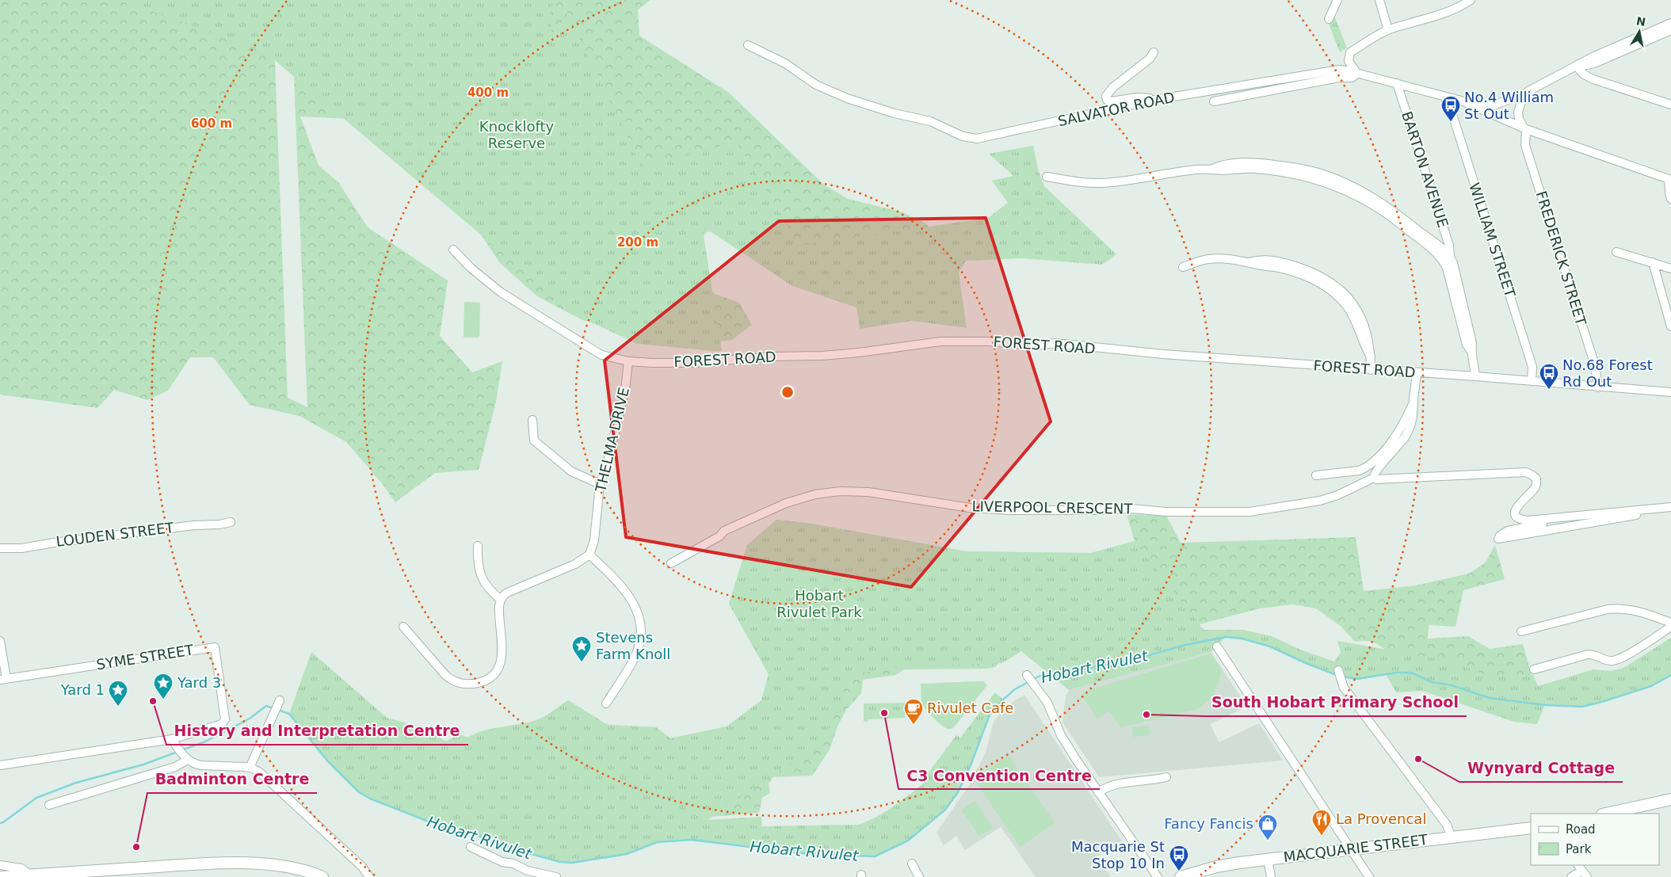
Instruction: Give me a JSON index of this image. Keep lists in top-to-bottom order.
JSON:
{
  "streets": {
    "street": [
      "SALVATOR ROAD",
      "BARTON AVENUE",
      "WILLIAM STREET",
      "FREDERICK STREET",
      "FOREST ROAD",
      "THELMA DRIVE",
      "LIVERPOOL CRESCENT",
      "LOUDEN STREET",
      "SYME STREET",
      "MACQUARIE STREET"
    ]
  },
  "crossings": [
    ["SALVATOR ROAD", "BARTON AVENUE"],
    ["SALVATOR ROAD", "WILLIAM STREET"],
    ["SALVATOR ROAD", "FREDERICK STREET"],
    ["WILLIAM STREET", "FOREST ROAD"],
    ["FREDERICK STREET", "FOREST ROAD"],
    ["FOREST ROAD", "THELMA DRIVE"],
    ["FOREST ROAD", "LIVERPOOL CRESCENT"]
  ],
  "water": ["Hobart Rivulet"],
  "parks": ["Knocklofty Reserve", "Hobart Rivulet Park"],
  "places": {
    "bus stop": ["No.4 William St Out", "No.68 Forest Rd Out", "Macquarie St Stop 10 In"],
    "place": ["Stevens Farm Knoll", "Yard 3", "Yard 1"],
    "other": [
      "History and Interpretation Centre",
      "C3 Convention Centre",
      "South Hobart Primary School",
      "Wynyard Cottage",
      "Badminton Centre"
    ],
    "cafe": ["Rivulet Cafe"],
    "restaurant": ["La Provencal"],
    "shop": ["Fancy Fancis"]
  },
  "legend": ["Road", "Park"],
  "north": "top",
  "rings": ["400 m", "600 m", "200 m"]
}
